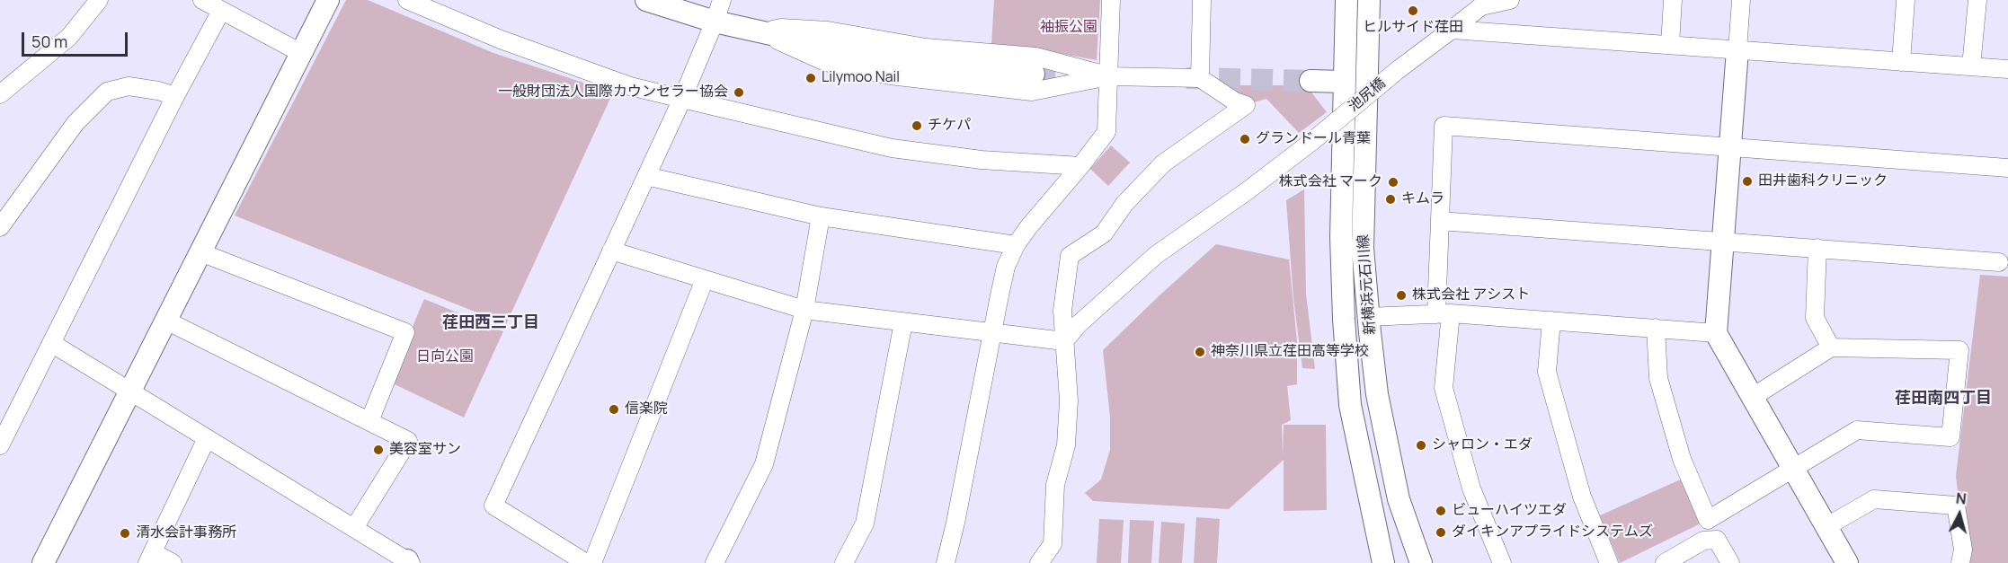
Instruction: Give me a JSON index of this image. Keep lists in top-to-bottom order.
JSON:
{
  "streets": {
    "street": ["池尻橋", "新横浜元石川線"]
  },
  "districts": ["荏田西三丁目", "荏田南四丁目"],
  "parks": ["袖振公園", "日向公園"],
  "places": [
    "ヒルサイド荏田",
    "Lilymoo Nail",
    "一般財団法人国際カウンセラー協会",
    "チケパ",
    "グランドール青葉",
    "田井歯科クリニック",
    "株式会社 マーク",
    "キムラ",
    "株式会社 アシスト",
    "神奈川県立荏田高等学校",
    "信楽院",
    "シャロン・エダ",
    "美容室サン",
    "ビューハイツエダ",
    "ダイキンアプライドシステムズ",
    "清水会計事務所"
  ],
  "scale_bar": "50 m",
  "north": "top"
}
